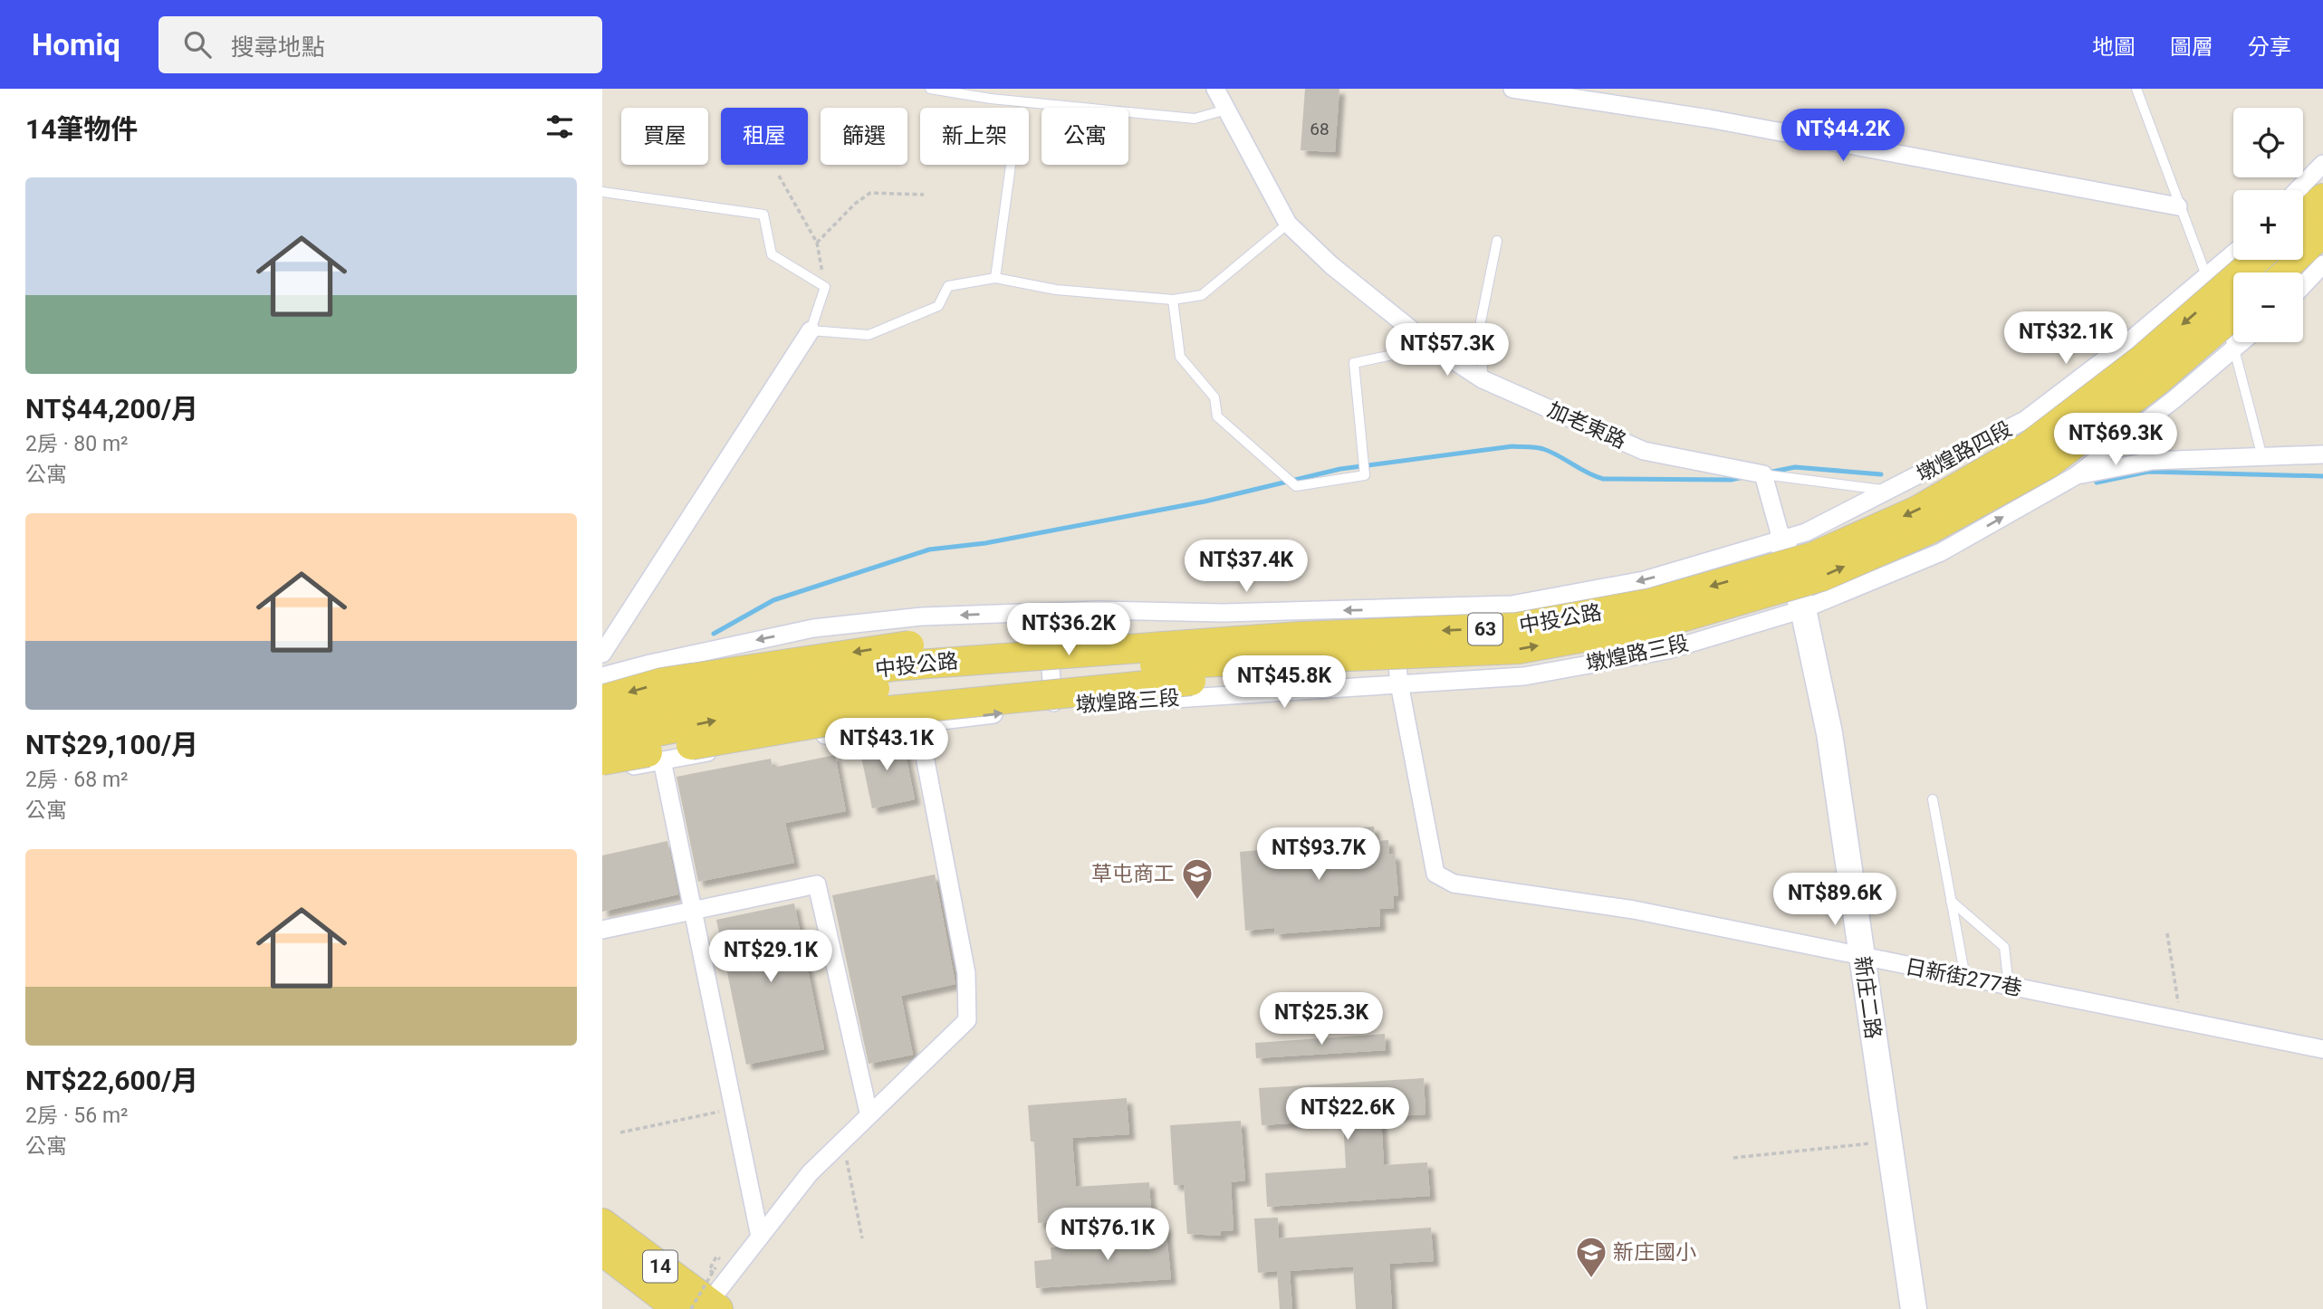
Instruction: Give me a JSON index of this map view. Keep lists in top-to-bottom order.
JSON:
{
  "streets": {
    "main road": ["中投公路", "63", "14"],
    "street": [
      "加老東路",
      "墩煌路四段",
      "墩煌路三段",
      "日新街277巷",
      "新庄二路"
    ]
  },
  "crossings": [
    ["墩煌路三段", "日新街277巷"],
    ["墩煌路三段", "新庄二路"],
    ["日新街277巷", "新庄二路"]
  ],
  "places": {
    "school or university": ["草屯商工", "新庄國小"]
  },
  "house_numbers": ["68"],
  "page": {
    "header": "Homiq",
    "search": "搜尋地點",
    "nav": ["地圖", "圖層", "分享"],
    "heading": "14筆物件",
    "map_buttons": ["+", "−"],
    "chip": [
      "買屋",
      "租屋",
      "篩選",
      "新上架",
      "公寓"
    ],
    "price": [
      "NT$44.2K",
      "NT$32.1K",
      "NT$57.3K",
      "NT$69.3K",
      "NT$37.4K",
      "NT$36.2K",
      "NT$45.8K",
      "NT$43.1K",
      "NT$93.7K",
      "NT$89.6K",
      "NT$29.1K",
      "NT$25.3K",
      "NT$22.6K",
      "NT$76.1K"
    ],
    "list": [
      {
        "name": "NT$44,200/月",
        "note": "2房 · 80 m² · 公寓"
      },
      {
        "name": "NT$29,100/月",
        "note": "2房 · 68 m² · 公寓"
      },
      {
        "name": "NT$22,600/月",
        "note": "2房 · 56 m² · 公寓"
      }
    ]
  }
}
